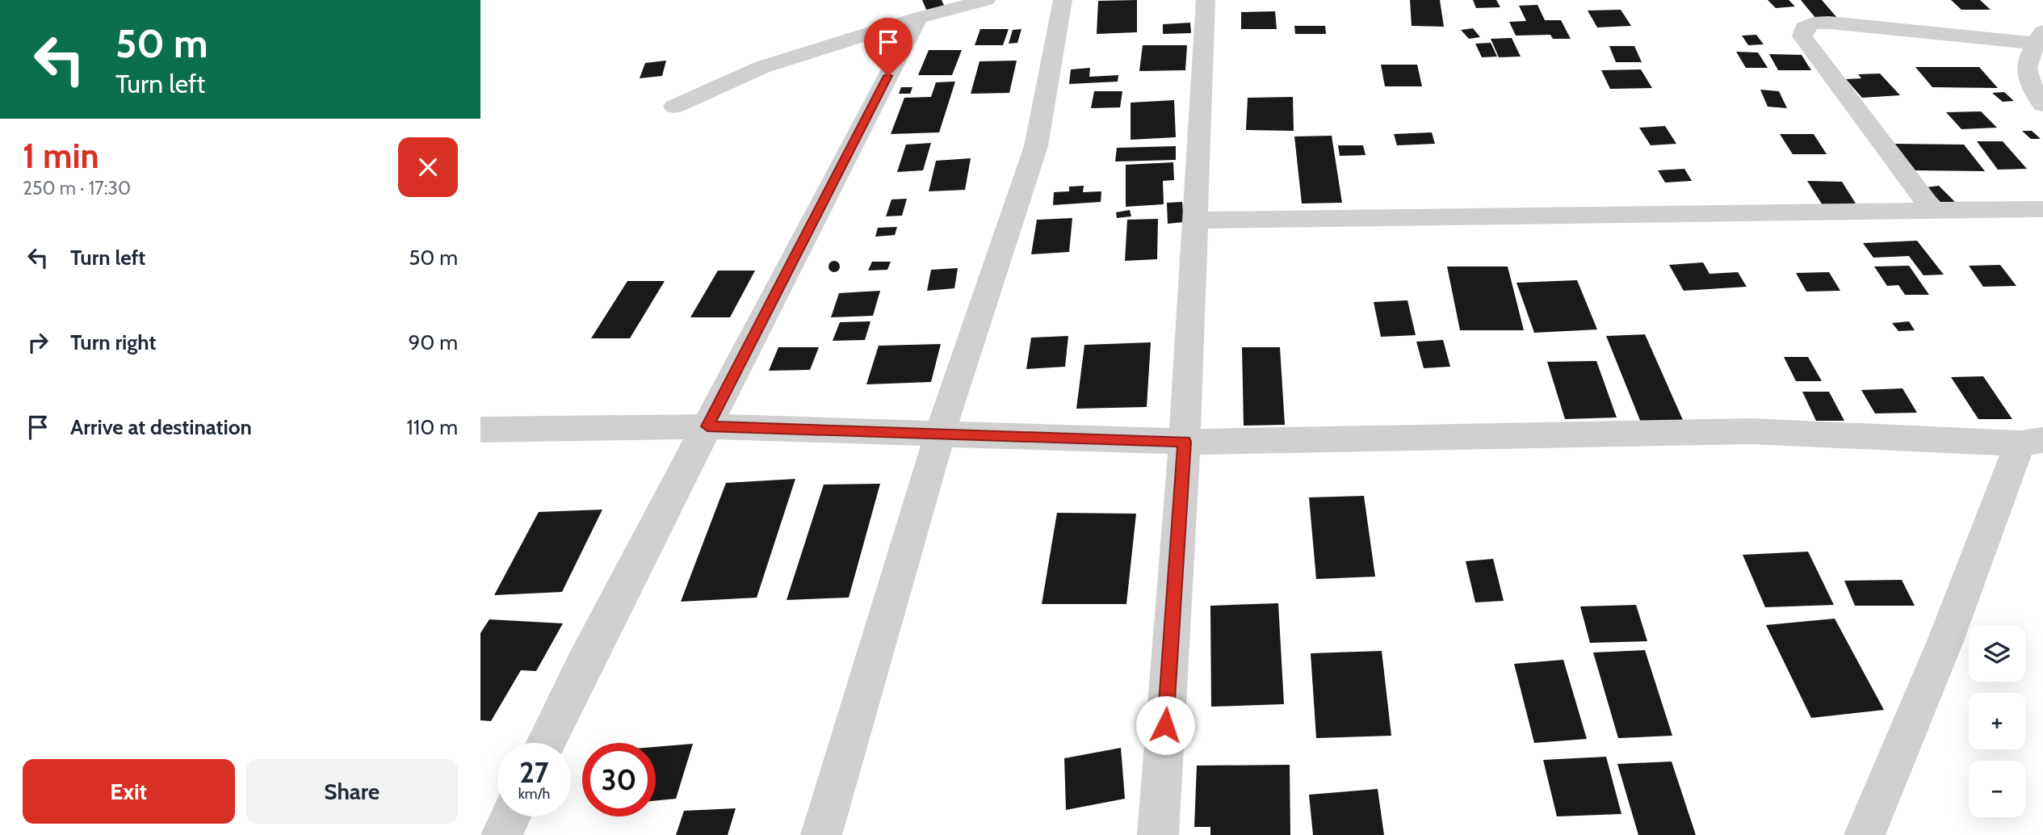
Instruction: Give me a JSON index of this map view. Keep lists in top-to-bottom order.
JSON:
{
  "page": {
    "turn": ["50 m", "Turn left"],
    "heading": ["1 min", "250 m · 17:30"],
    "list": [
      {
        "name": "Turn left",
        "value": "50 m"
      },
      {
        "name": "Turn right",
        "value": "90 m"
      },
      {
        "name": "Arrive at destination",
        "value": "110 m"
      }
    ],
    "map_buttons": ["+", "−"],
    "speed": "27 km/h",
    "limit": "30",
    "buttons": ["Exit", "Share"]
  }
}
